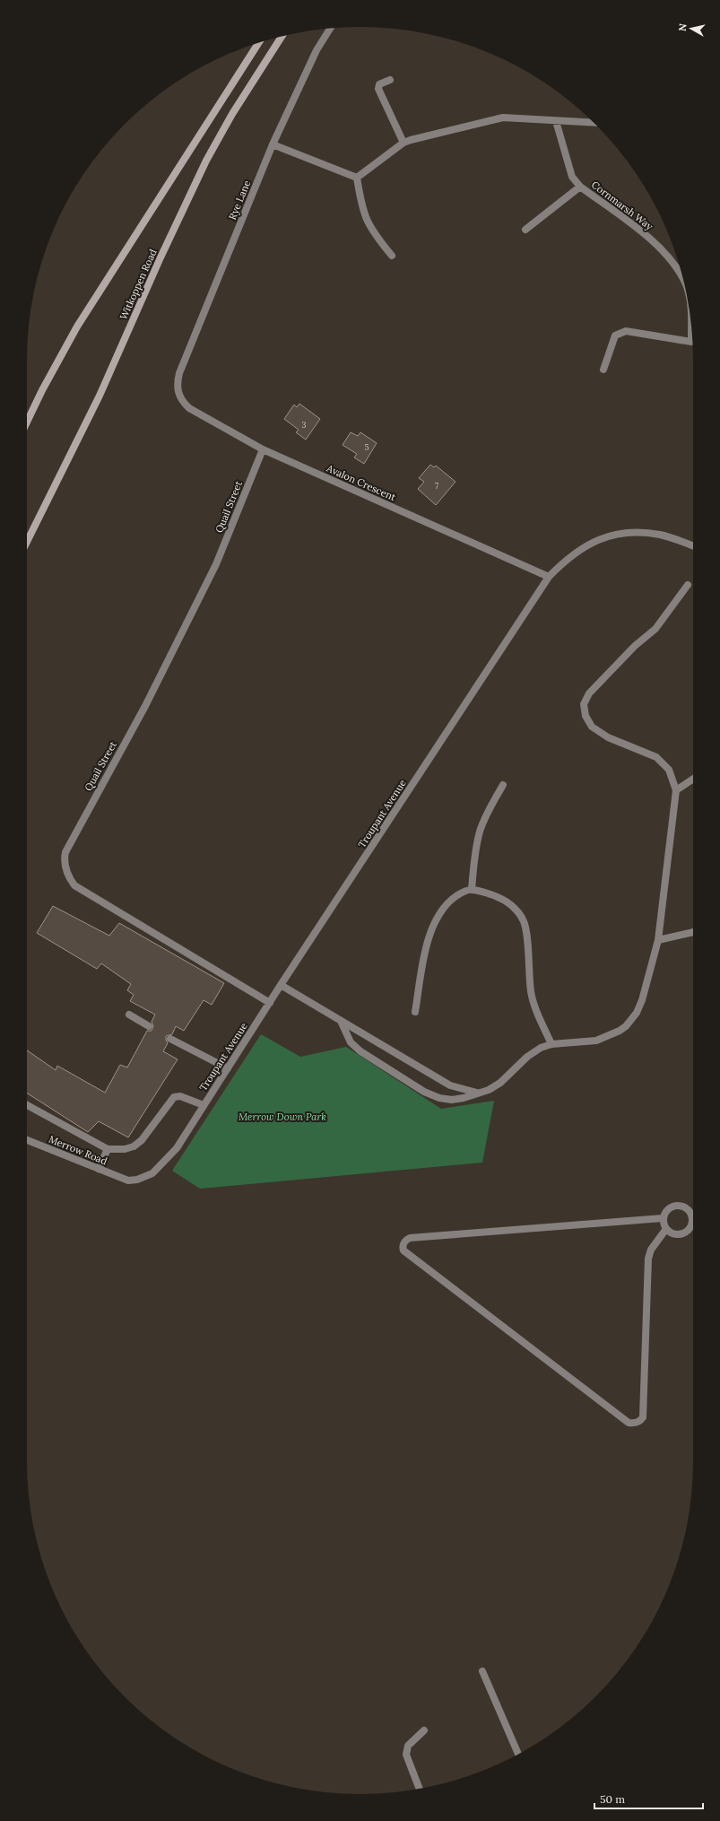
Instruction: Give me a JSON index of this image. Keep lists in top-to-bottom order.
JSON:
{
  "streets": {
    "main road": ["Witkoppen Road"],
    "street": [
      "Rye Lane",
      "Cornmarsh Way",
      "Avalon Crescent",
      "Quail Street",
      "Troupant Avenue",
      "Merrow Road"
    ]
  },
  "crossings": [
    ["Rye Lane", "Avalon Crescent"],
    ["Avalon Crescent", "Quail Street"],
    ["Avalon Crescent", "Troupant Avenue"],
    ["Quail Street", "Troupant Avenue"],
    ["Troupant Avenue", "Merrow Road"]
  ],
  "parks": ["Merrow Down Park"],
  "house_numbers": ["3", "5", "7"],
  "scale_bar": "50 m",
  "north": "left"
}
